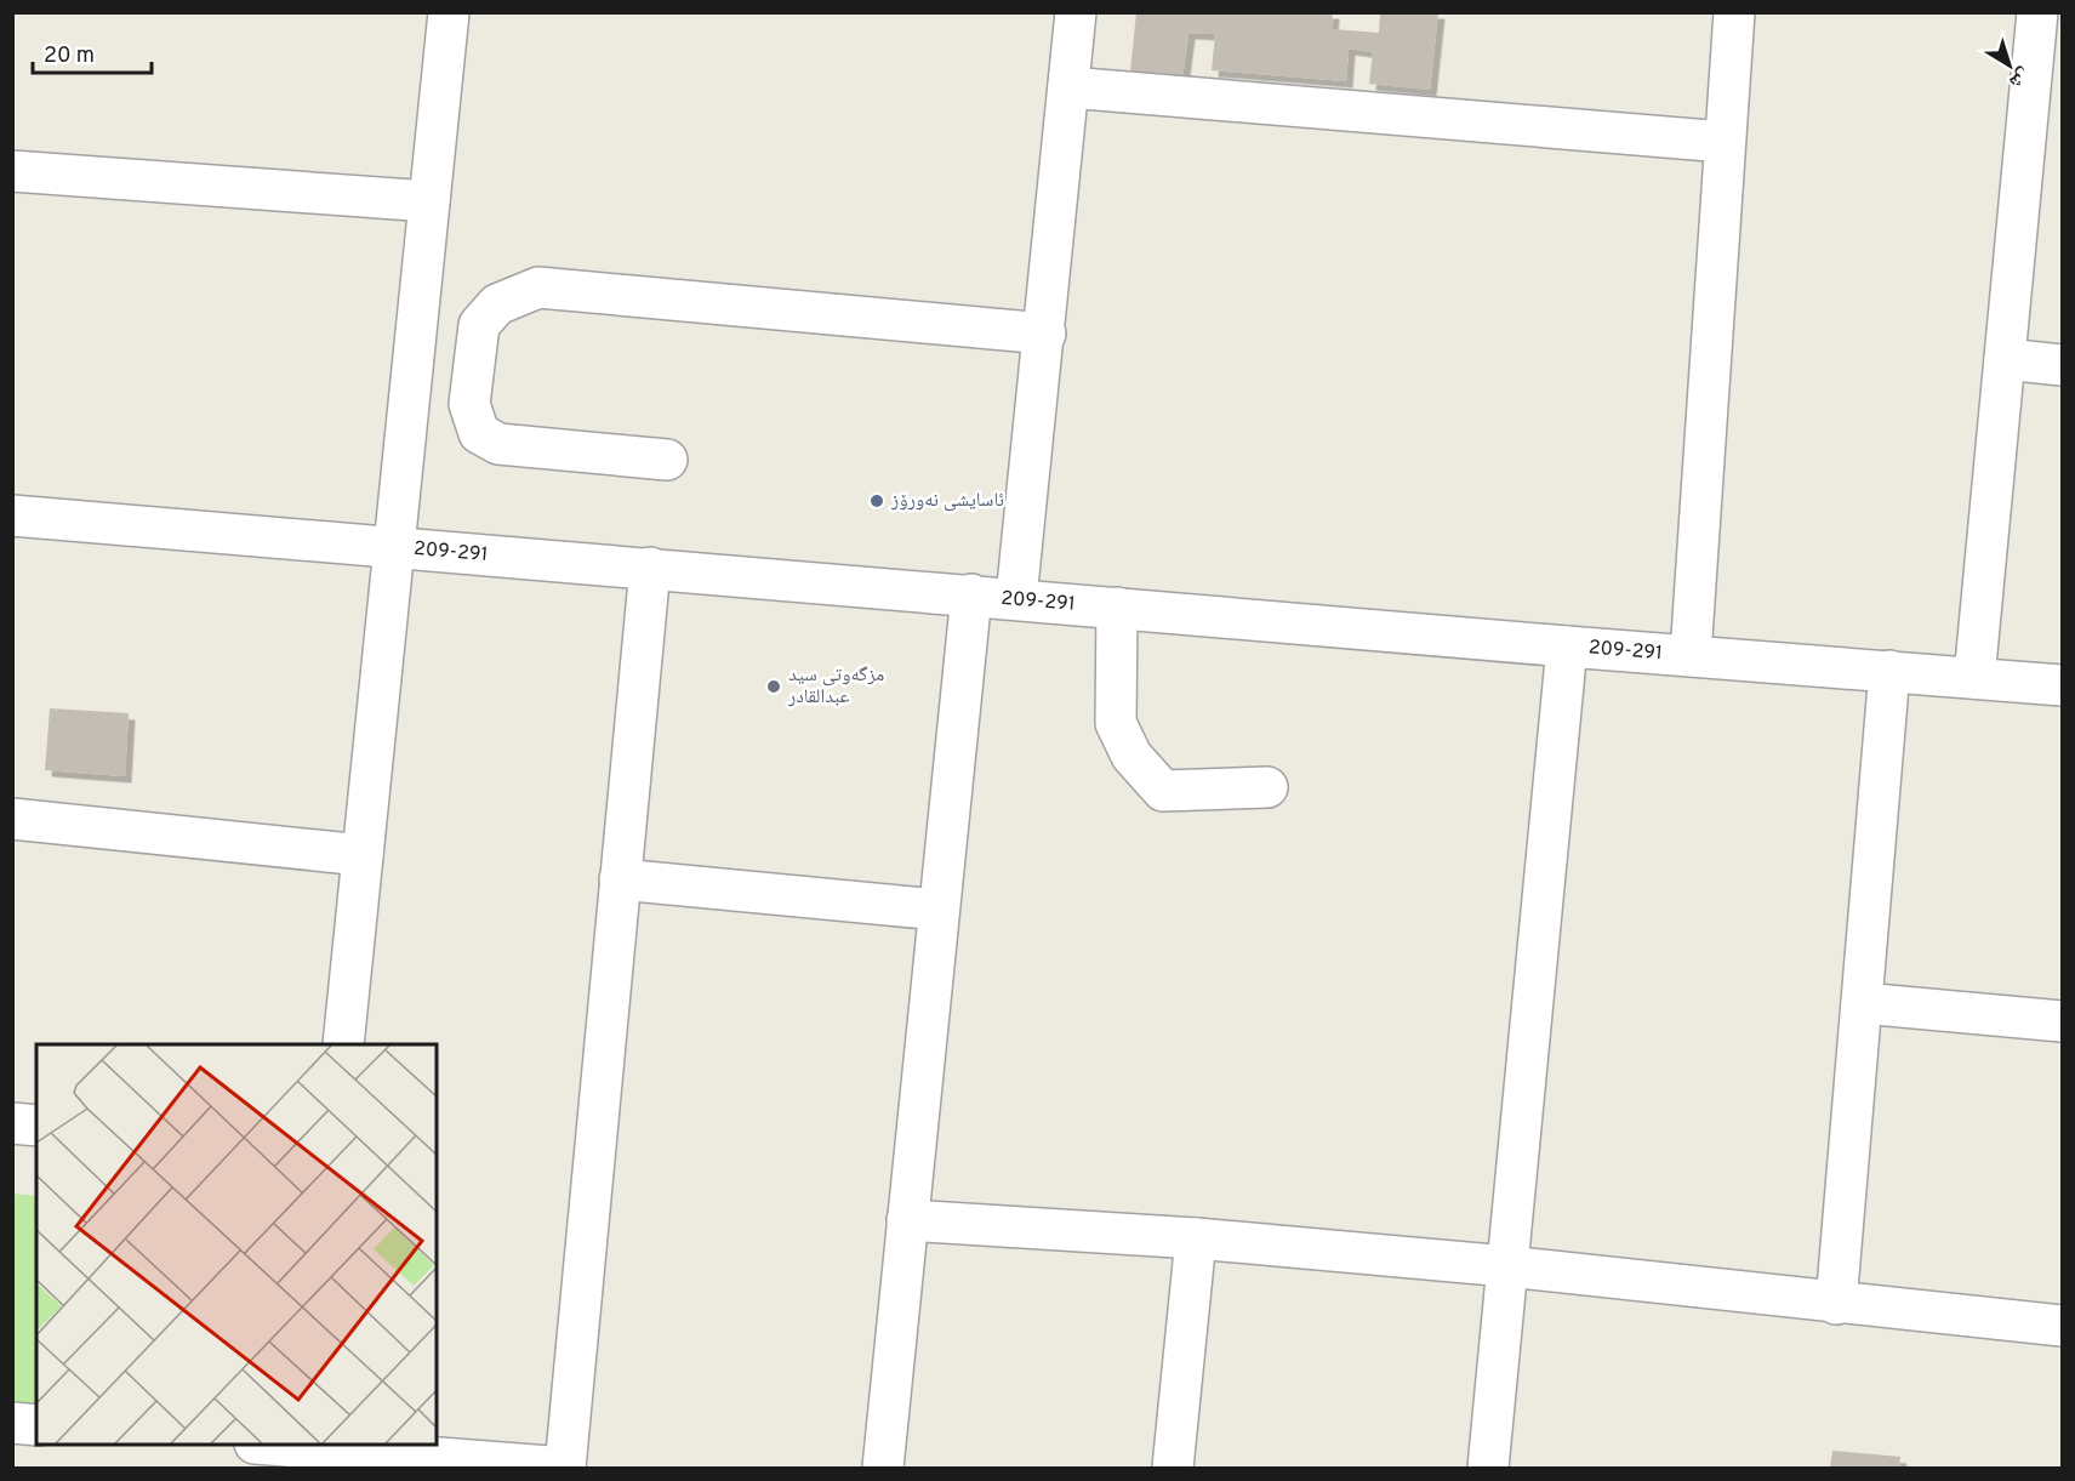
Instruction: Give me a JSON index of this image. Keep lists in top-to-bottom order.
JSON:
{
  "streets": {
    "street": ["209-291"]
  },
  "places": ["ئاسایشی نەورۆز", "مزگەوتی سید عبدالقادر"],
  "scale_bar": "20 m",
  "north": "bottom right"
}
